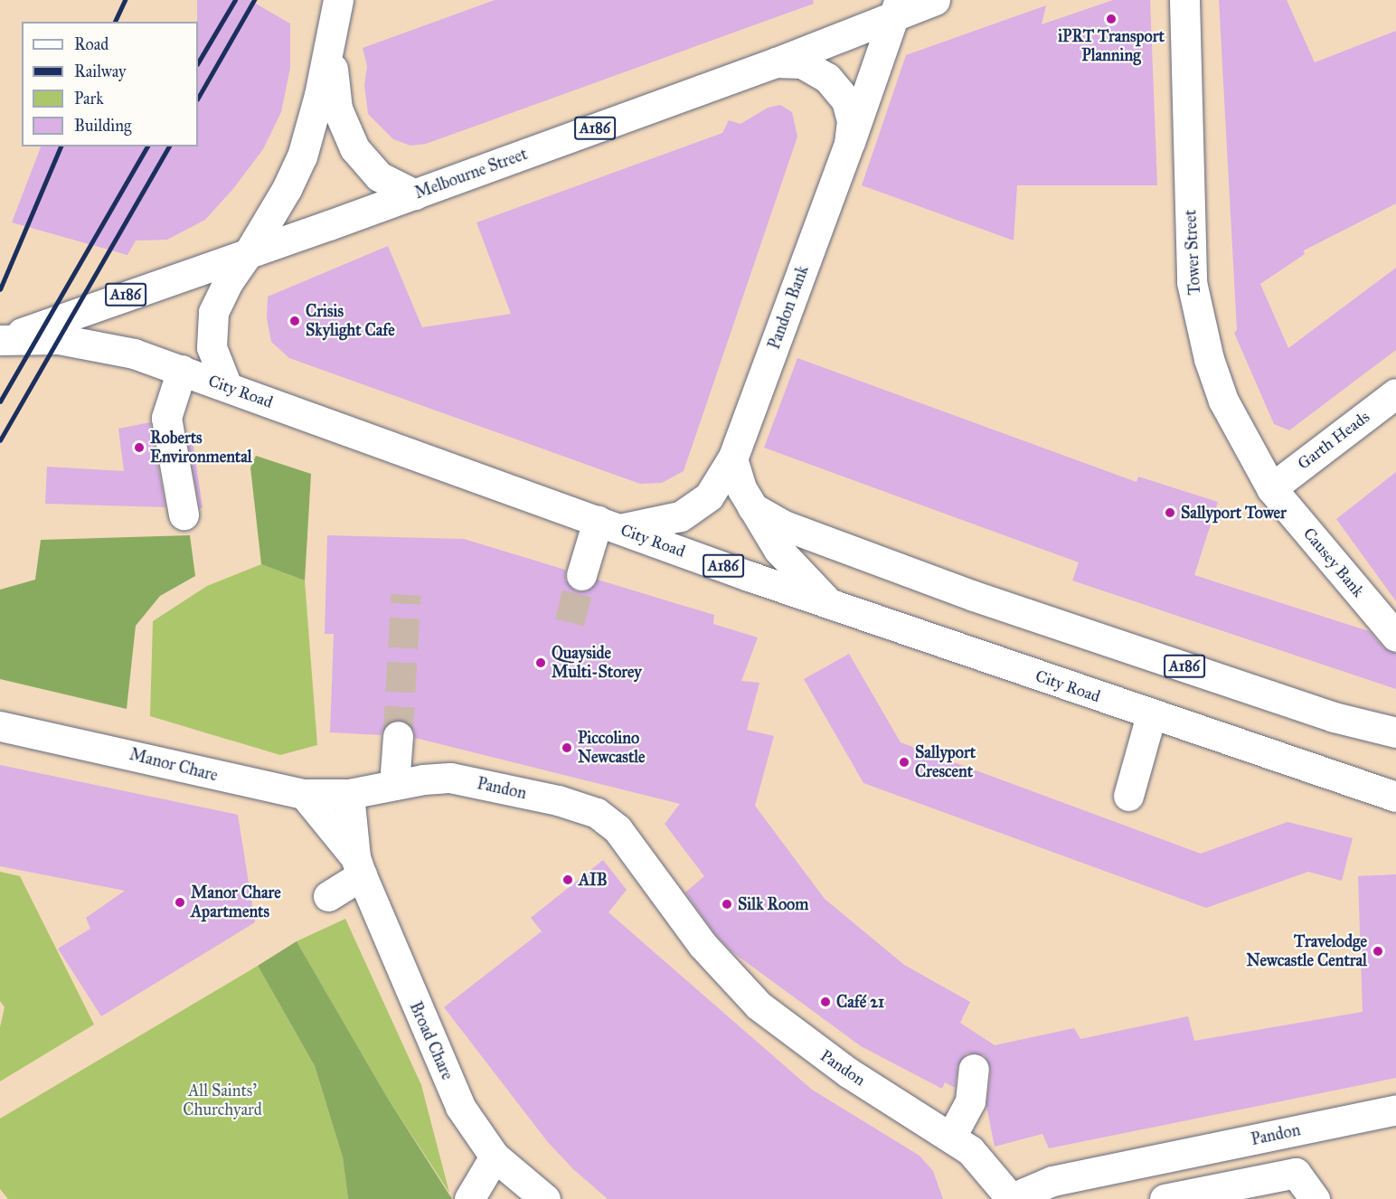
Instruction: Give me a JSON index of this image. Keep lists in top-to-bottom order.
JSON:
{
  "streets": {
    "main road": [
      "A186",
      "Melbourne Street",
      "Tower Street",
      "Pandon Bank",
      "City Road",
      "Garth Heads",
      "Causey Bank",
      "Manor Chare",
      "Pandon",
      "Broad Chare"
    ]
  },
  "crossings": [
    ["A186", "Pandon Bank"],
    ["A186", "City Road"],
    ["Melbourne Street", "Pandon Bank"],
    ["Melbourne Street", "City Road"],
    ["Tower Street", "Garth Heads"],
    ["Tower Street", "Causey Bank"],
    ["Pandon Bank", "City Road"],
    ["Garth Heads", "Causey Bank"],
    ["Manor Chare", "Pandon"],
    ["Manor Chare", "Broad Chare"],
    ["Pandon", "Broad Chare"]
  ],
  "parks": ["All Saints' Churchyard"],
  "places": [
    "iPRT Transport Planning",
    "Crisis Skylight Cafe",
    "Roberts Environmental",
    "Sallyport Tower",
    "Quayside Multi-Storey",
    "Piccolino Newcastle",
    "Sallyport Crescent",
    "AIB",
    "Manor Chare Apartments",
    "Silk Room",
    "Travelodge Newcastle Central",
    "Café 21"
  ],
  "legend": [
    "Road",
    "Railway",
    "Park",
    "Building"
  ]
}
